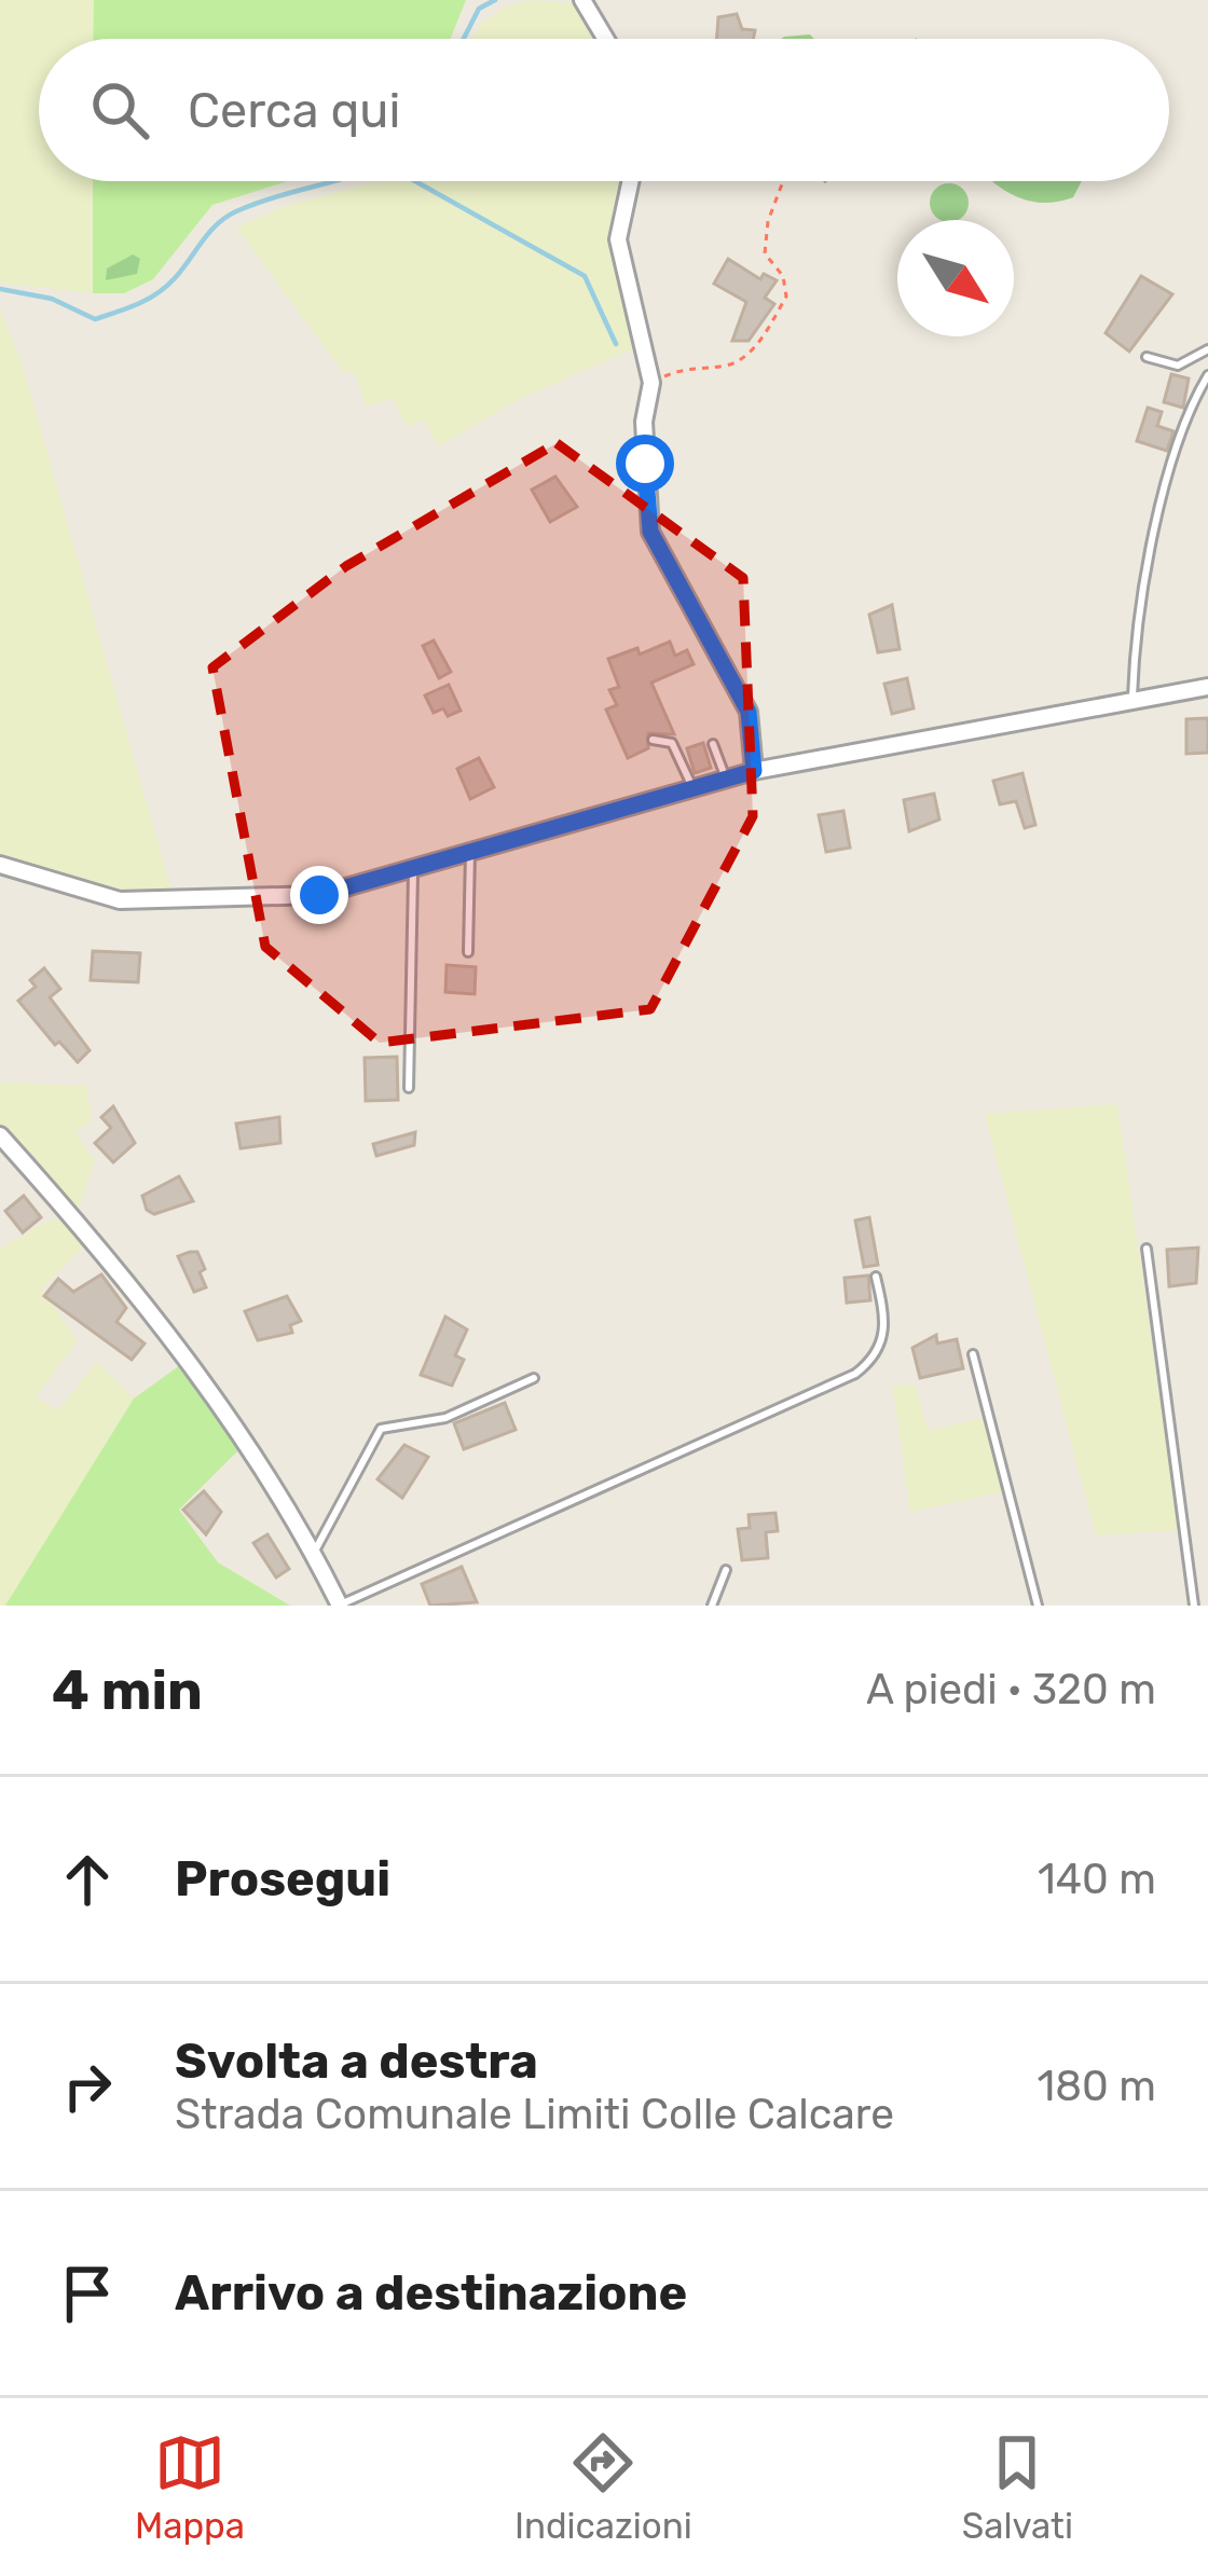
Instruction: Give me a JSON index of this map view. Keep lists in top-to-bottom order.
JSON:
{
  "north": "bottom right",
  "page": {
    "search": "Cerca qui",
    "heading": ["4 min", "A piedi · 320 m"],
    "list": [
      ["Prosegui", "140 m"],
      ["Svolta a destra", "Strada Comunale Limiti Colle Calcare", "180 m"],
      "Arrivo a destinazione"
    ],
    "nav": ["Mappa", "Indicazioni", "Salvati"]
  }
}
